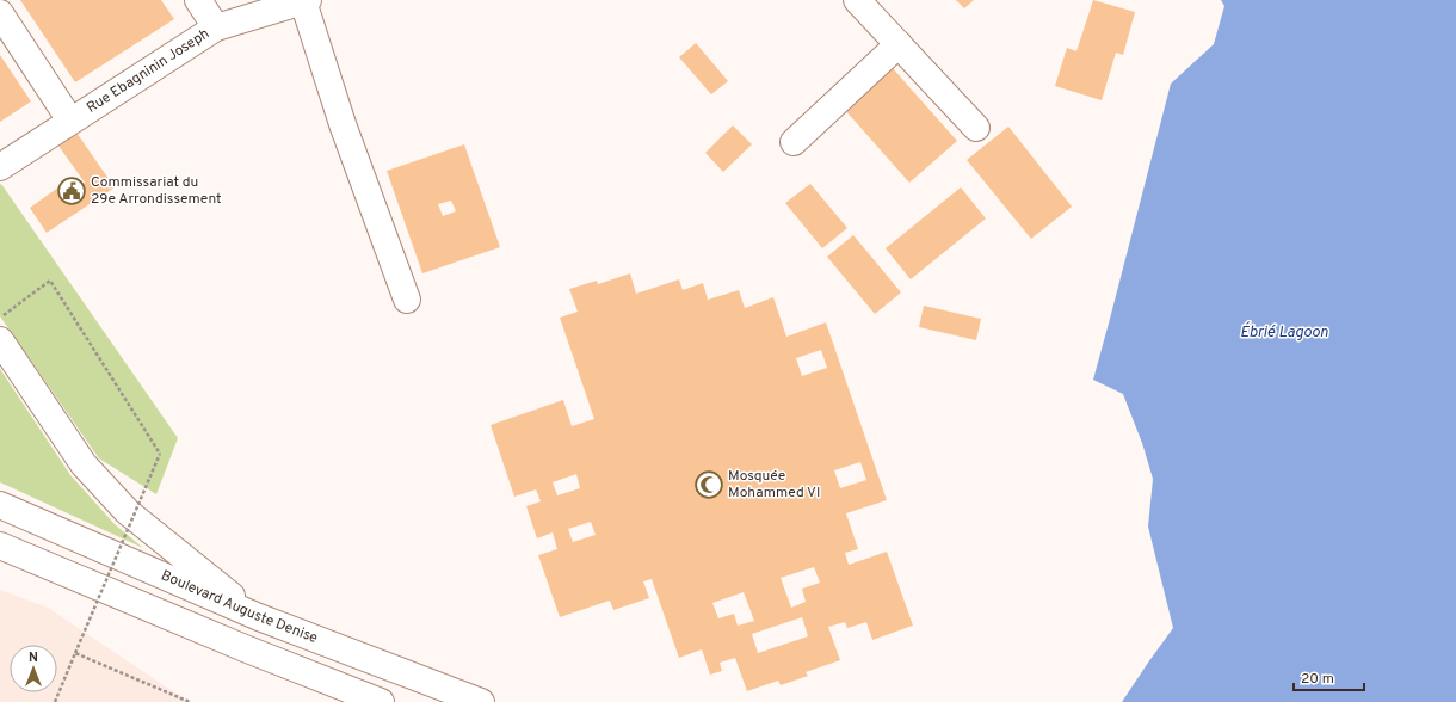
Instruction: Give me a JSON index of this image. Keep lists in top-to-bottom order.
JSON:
{
  "streets": {
    "main road": ["Rue Ebagninin Joseph", "Boulevard Auguste Denise"]
  },
  "water": ["Ébrié Lagoon"],
  "places": {
    "public building": ["Commissariat du 29e Arrondissement"],
    "mosque": ["Mosquée Mohammed VI"]
  },
  "scale_bar": "20 m",
  "north": "top"
}
